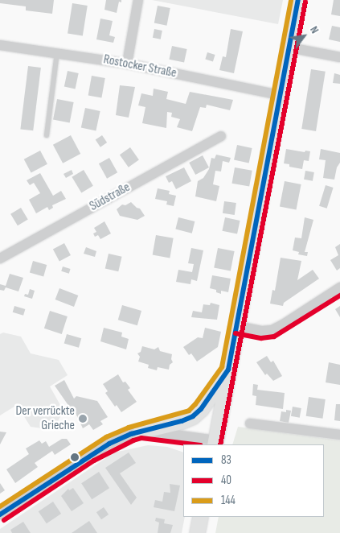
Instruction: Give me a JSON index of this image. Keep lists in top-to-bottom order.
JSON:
{
  "streets": {
    "street": ["Rostocker Straße", "Südstraße"]
  },
  "places": ["Der verrückte Grieche"],
  "lines": ["transit line 83", "transit line 144", "transit line 40"],
  "legend": ["83", "40", "144"],
  "north": "top right"
}
